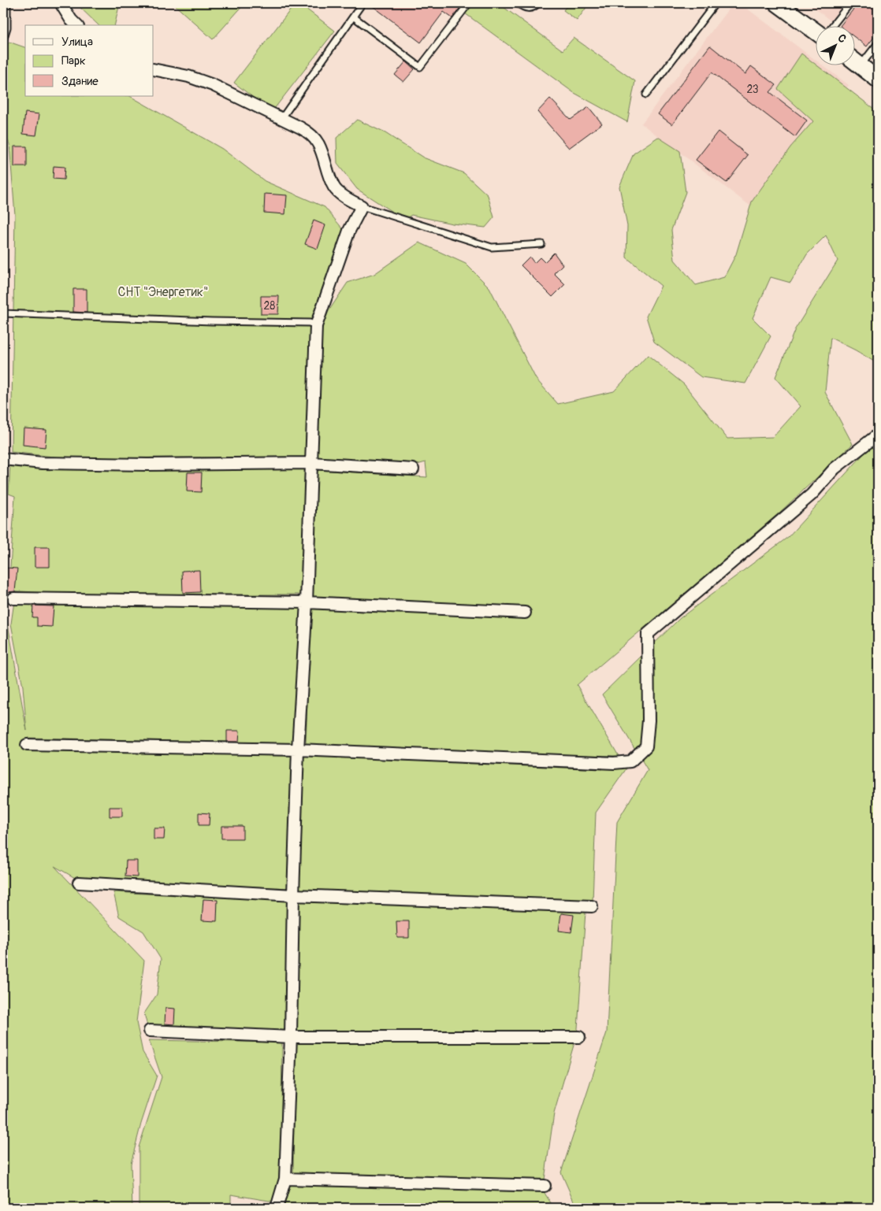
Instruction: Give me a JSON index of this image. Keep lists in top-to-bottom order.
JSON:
{
  "parks": ["СНТ \"Энергетик\""],
  "house_numbers": ["23", "28"],
  "legend": ["Улица", "Парк", "Здание"],
  "north": "top right"
}
